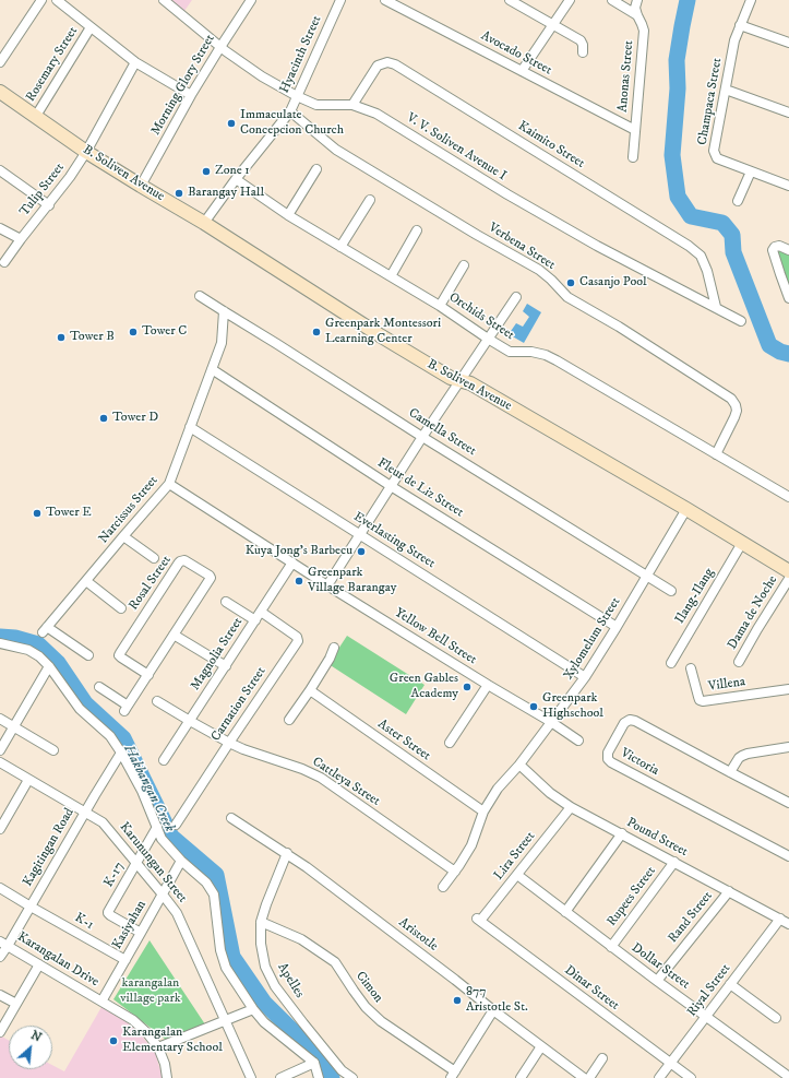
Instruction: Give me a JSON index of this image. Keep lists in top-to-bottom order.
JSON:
{
  "streets": {
    "street": [
      "Avocado Street",
      "Hyacinth Street",
      "Rosemary Street",
      "Anonas Street",
      "Morning Glory Street",
      "Champaca Street",
      "Kaimito Street",
      "V. V. Soliven Avenue I",
      "B. Soliven Avenue",
      "Tulip Street",
      "Verbena Street",
      "Orchids Street",
      "Camella Street",
      "Fleur de Liz Street",
      "Narcissus Street",
      "Everlasting Street",
      "Rosal Street",
      "Ilang-Ilang",
      "Dama de Noche",
      "Yellow Bell Street",
      "Xylomelum Street",
      "Magnolia Street",
      "Villena",
      "Carnation Street",
      "Aster Street",
      "Victoria",
      "Cattleya Street",
      "Pound Street",
      "Kagitingan Road",
      "Lira Street",
      "Karunungan Street",
      "K-17",
      "Rupees Street",
      "Rand Street",
      "K-1",
      "Kasiyahan",
      "Aristotle",
      "Karangalan Drive",
      "Dollar Street",
      "Apelles",
      "Cimon",
      "Dinar Street",
      "Riyal Street"
    ]
  },
  "crossings": [
    ["Avocado Street", "Anonas Street"],
    ["Hyacinth Street", "V. V. Soliven Avenue I"],
    ["Hyacinth Street", "B. Soliven Avenue"],
    ["Hyacinth Street", "Verbena Street"],
    ["Hyacinth Street", "Orchids Street"],
    ["Rosemary Street", "B. Soliven Avenue"],
    ["Morning Glory Street", "V. V. Soliven Avenue I"],
    ["Morning Glory Street", "B. Soliven Avenue"],
    ["Kaimito Street", "V. V. Soliven Avenue I"],
    ["B. Soliven Avenue", "Tulip Street"],
    ["B. Soliven Avenue", "Ilang-Ilang"],
    ["B. Soliven Avenue", "Xylomelum Street"],
    ["Verbena Street", "Orchids Street"],
    ["Camella Street", "Narcissus Street"],
    ["Camella Street", "Xylomelum Street"],
    ["Fleur de Liz Street", "Narcissus Street"],
    ["Fleur de Liz Street", "Xylomelum Street"],
    ["Narcissus Street", "Everlasting Street"],
    ["Narcissus Street", "Rosal Street"],
    ["Narcissus Street", "Yellow Bell Street"],
    ["Everlasting Street", "Xylomelum Street"],
    ["Yellow Bell Street", "Xylomelum Street"],
    ["Yellow Bell Street", "Magnolia Street"],
    ["Xylomelum Street", "Aster Street"],
    ["Xylomelum Street", "Cattleya Street"],
    ["Xylomelum Street", "Pound Street"],
    ["Magnolia Street", "Carnation Street"],
    ["Magnolia Street", "Cattleya Street"],
    ["Carnation Street", "Cattleya Street"],
    ["Pound Street", "Lira Street"],
    ["Pound Street", "Rupees Street"],
    ["Pound Street", "Rand Street"],
    ["Pound Street", "Riyal Street"],
    ["Kagitingan Road", "Karunungan Street"],
    ["Kagitingan Road", "K-1"],
    ["Kagitingan Road", "Karangalan Drive"],
    ["Lira Street", "Dollar Street"],
    ["Lira Street", "Dinar Street"],
    ["Karunungan Street", "K-17"],
    ["Karunungan Street", "Kasiyahan"],
    ["K-17", "Kasiyahan"],
    ["Rupees Street", "Dollar Street"],
    ["Rand Street", "Dollar Street"],
    ["K-1", "Kasiyahan"],
    ["Kasiyahan", "Karangalan Drive"],
    ["Aristotle", "Apelles"],
    ["Dollar Street", "Riyal Street"],
    ["Apelles", "Cimon"],
    ["Dinar Street", "Riyal Street"]
  ],
  "water": ["Hakbangan Creek"],
  "parks": ["karangalan village park"],
  "places": [
    "Immaculate Concepcion Church",
    "Zone 1",
    "Barangay Hall",
    "Casanjo Pool",
    "Tower C",
    "Greenpark Montessori Learning Center",
    "Tower B",
    "Tower D",
    "Tower E",
    "Kuya Jong's Barbecu",
    "Greenpark Village Barangay",
    "Green Gables Academy",
    "Greenpark Highschool",
    "877 Aristotle St.",
    "Karangalan Elementary School"
  ],
  "north": "top right"
}
